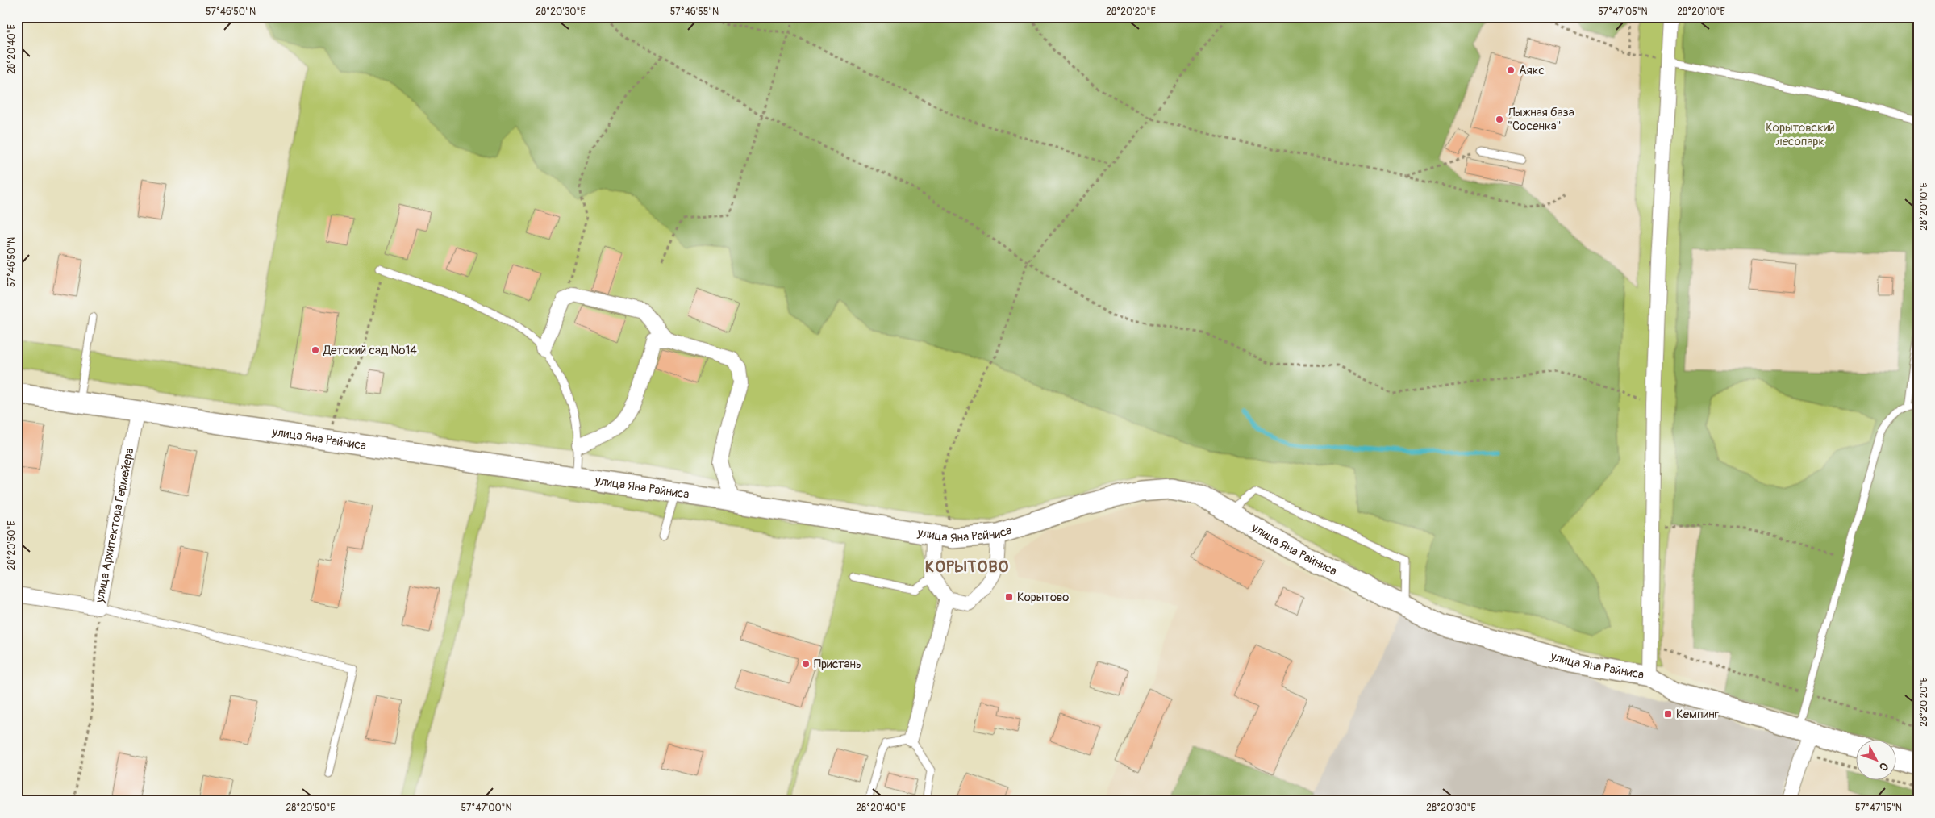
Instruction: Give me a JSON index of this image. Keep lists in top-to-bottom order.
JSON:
{
  "streets": {
    "street": ["улица Яна Райниса", "улица Архитектора Гермейера"]
  },
  "crossings": [
    ["улица Яна Райниса", "улица Архитектора Гермейера"]
  ],
  "districts": ["КОРЫТОВО"],
  "parks": ["Корытовский лесопарк"],
  "places": {
    "other": [
      "Аякс",
      "Лыжная база \"Сосенка\"",
      "Детский сад №14",
      "Пристань"
    ],
    "transit": ["Корытово", "Кемпинг"]
  },
  "north": "bottom right",
  "coordinates": [
    "57°46'50\"N",
    "28°20'30\"E",
    "57°46'55\"N",
    "28°20'20\"E",
    "57°47'05\"N",
    "28°20'10\"E",
    "28°20'40\"E",
    "28°20'50\"E",
    "57°47'00\"N",
    "57°47'15\"N"
  ]
}
